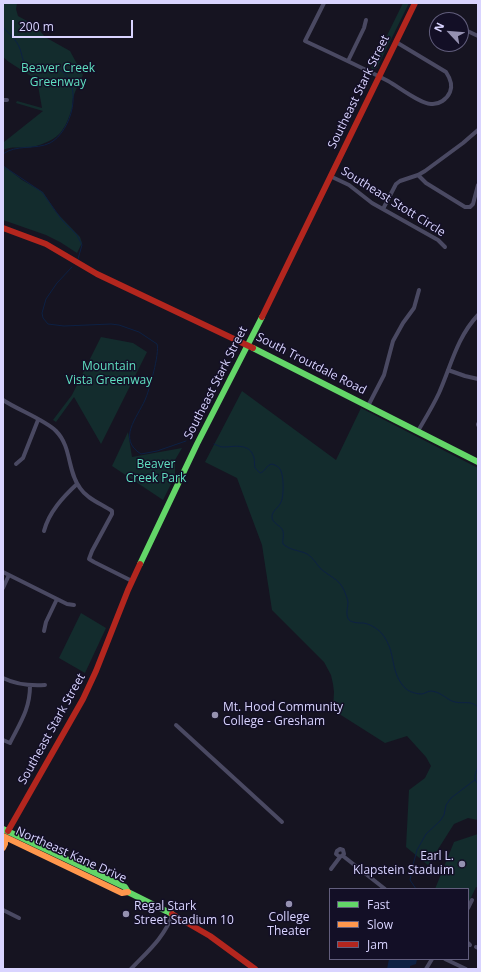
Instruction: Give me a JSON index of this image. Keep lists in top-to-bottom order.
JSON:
{
  "streets": {
    "main road": ["Southeast Stark Street", "South Troutdale Road", "Northeast Kane Drive"],
    "street": ["Southeast Stott Circle"]
  },
  "crossings": [
    ["Southeast Stark Street", "Southeast Stott Circle"],
    ["Southeast Stark Street", "South Troutdale Road"],
    ["Southeast Stark Street", "Northeast Kane Drive"]
  ],
  "parks": ["Beaver Creek Greenway", "Mountain Vista Greenway", "Beaver Creek Park"],
  "places": [
    "Mt. Hood Community College - Gresham",
    "Earl L. Klapstein Staduim",
    "College Theater",
    "Regal Stark Street Stadium 10"
  ],
  "legend": ["Fast", "Slow", "Jam"],
  "scale_bar": "200 m",
  "north": "top left"
}
